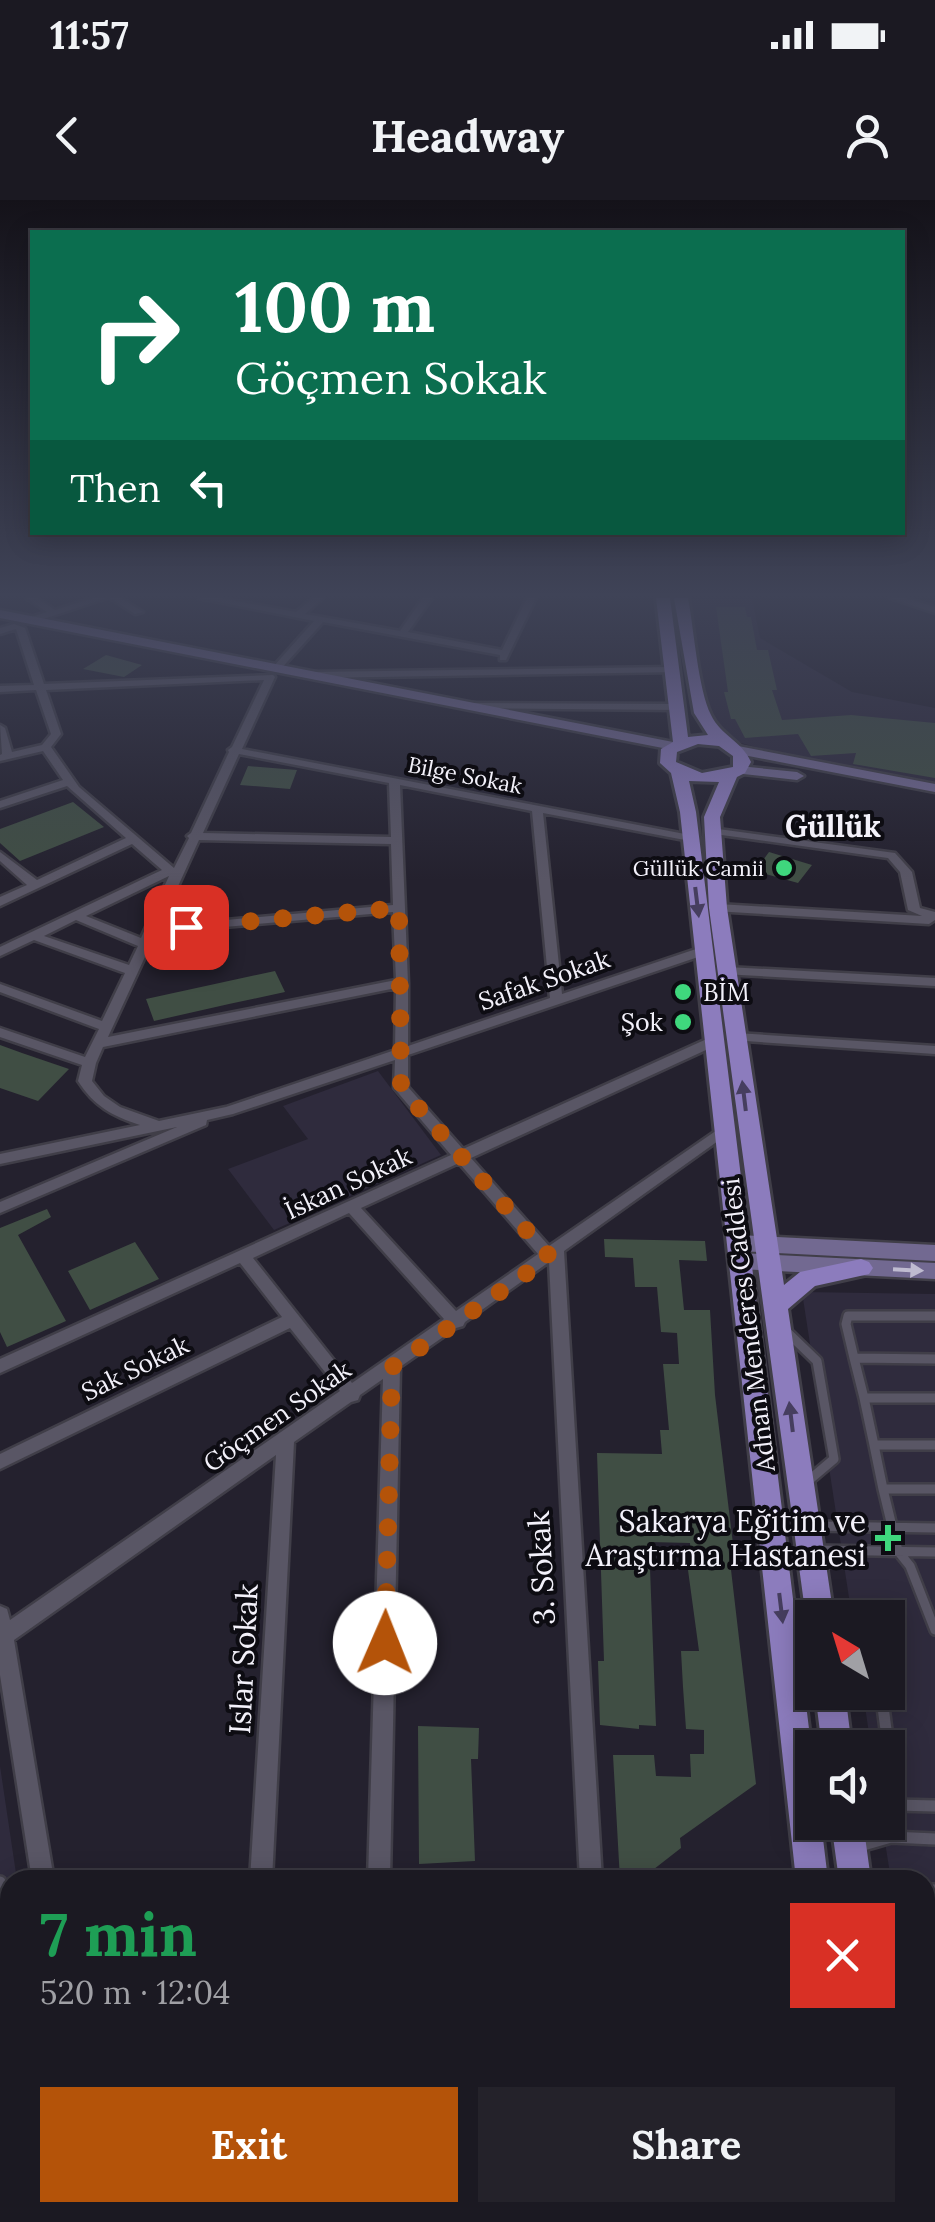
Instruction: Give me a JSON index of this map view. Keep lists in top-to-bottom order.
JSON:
{
  "streets": {
    "main road": ["Adnan Menderes Caddesi"],
    "street": [
      "Bilge Sokak",
      "Safak Sokak",
      "İskan Sokak",
      "Sak Sokak",
      "Göçmen Sokak",
      "3. Sokak",
      "Islar Sokak"
    ]
  },
  "crossings": [
    ["Bilge Sokak", "Adnan Menderes Caddesi"],
    ["Safak Sokak", "Adnan Menderes Caddesi"],
    ["İskan Sokak", "Adnan Menderes Caddesi"],
    ["Adnan Menderes Caddesi", "Göçmen Sokak"],
    ["Göçmen Sokak", "3. Sokak"],
    ["Göçmen Sokak", "Islar Sokak"]
  ],
  "districts": ["Güllük"],
  "places": {
    "other": ["Güllük Camii", "BİM", "Şok"],
    "health": ["Sakarya Eğitim ve Araştırma Hastanesi"]
  },
  "north": "top left",
  "page": {
    "status": "11:57",
    "header": "Headway",
    "turn": ["100 m", "Göçmen Sokak"],
    "then": "Then",
    "heading": ["7 min", "520 m · 12:04"],
    "buttons": ["Exit", "Share"]
  }
}
